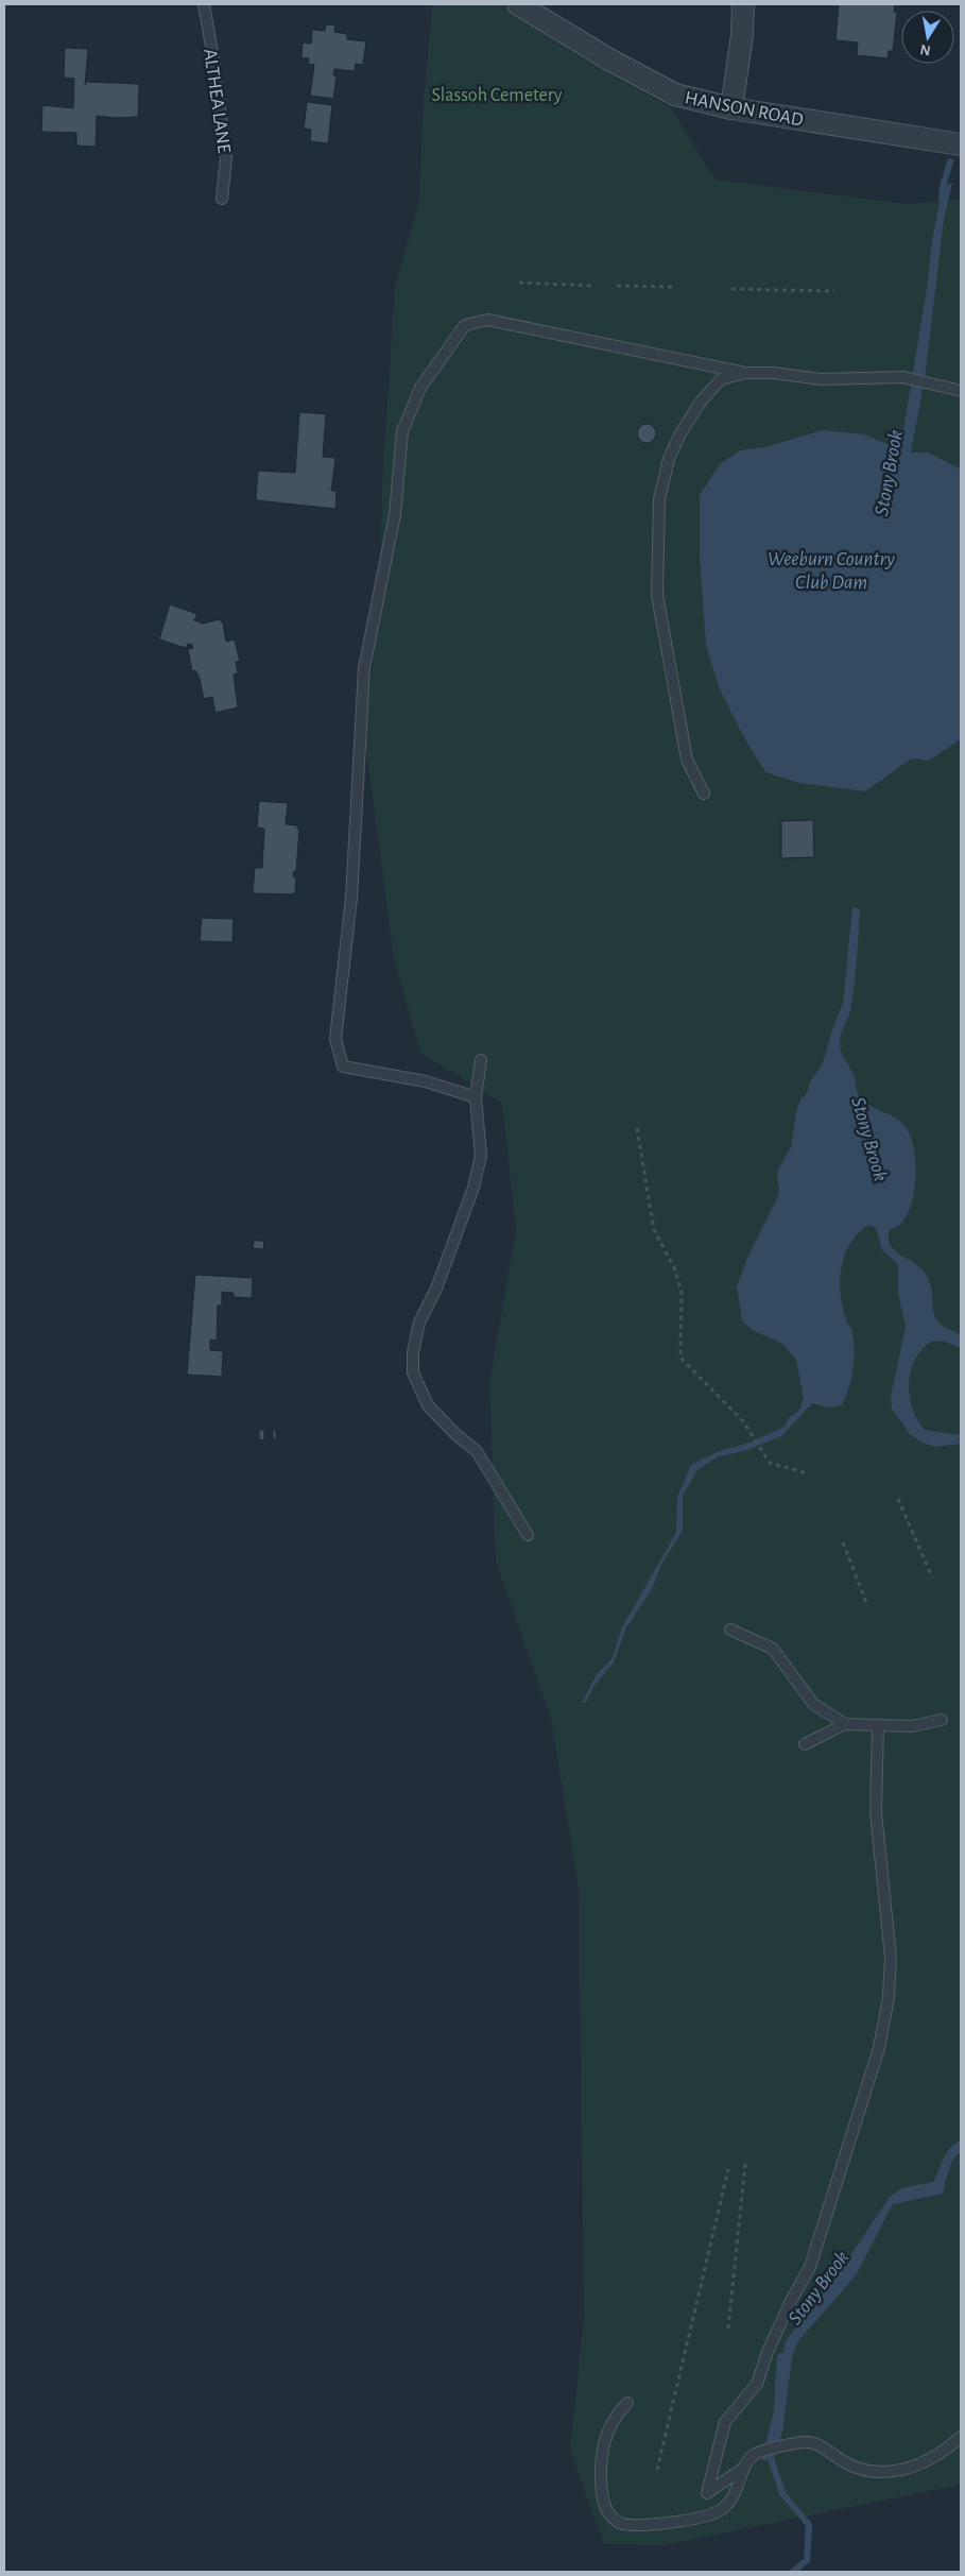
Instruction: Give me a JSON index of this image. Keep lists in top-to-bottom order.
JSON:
{
  "streets": {
    "street": ["HANSON ROAD"],
    "lane": ["ALTHEA LANE"]
  },
  "water": ["Stony Brook", "Weeburn Country Club Dam"],
  "parks": ["Slassoh Cemetery"],
  "north": "bottom"
}
